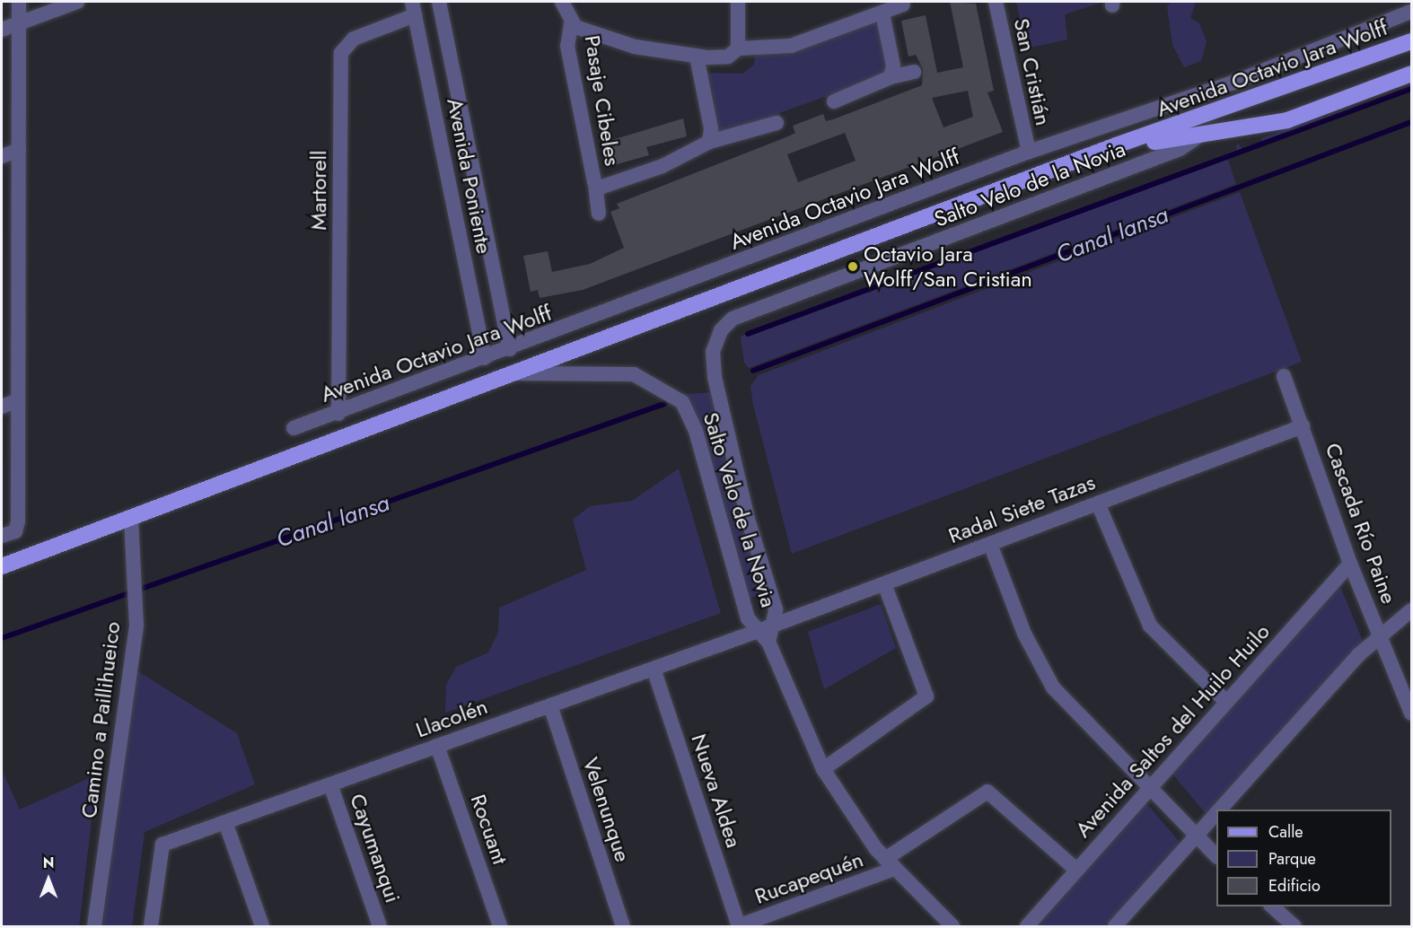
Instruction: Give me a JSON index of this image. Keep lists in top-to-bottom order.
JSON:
{
  "streets": {
    "main road": ["Avenida Octavio Jara Wolff"],
    "street": [
      "San Cristián",
      "Pasaje Cibeles",
      "Avenida Poniente",
      "Salto Velo de la Novia",
      "Martorell",
      "Radal Siete Tazas",
      "Cascada Río Paine",
      "Llacolén",
      "Camino a Paillihueico",
      "Avenida Saltos del Huilo Huilo",
      "Nueva Aldea",
      "Velenunque",
      "Rocuant",
      "Cayumanqui",
      "Rucapequén"
    ]
  },
  "crossings": [
    ["Avenida Octavio Jara Wolff", "San Cristián"],
    ["Avenida Octavio Jara Wolff", "Avenida Poniente"],
    ["Avenida Octavio Jara Wolff", "Salto Velo de la Novia"],
    ["Avenida Octavio Jara Wolff", "Martorell"],
    ["Avenida Octavio Jara Wolff", "Camino a Paillihueico"],
    ["Avenida Poniente", "Martorell"],
    ["Salto Velo de la Novia", "Radal Siete Tazas"],
    ["Salto Velo de la Novia", "Llacolén"],
    ["Salto Velo de la Novia", "Rucapequén"],
    ["Radal Siete Tazas", "Cascada Río Paine"],
    ["Cascada Río Paine", "Avenida Saltos del Huilo Huilo"],
    ["Llacolén", "Nueva Aldea"],
    ["Llacolén", "Velenunque"],
    ["Llacolén", "Rocuant"],
    ["Llacolén", "Cayumanqui"],
    ["Avenida Saltos del Huilo Huilo", "Rucapequén"],
    ["Nueva Aldea", "Rucapequén"]
  ],
  "water": ["Canal Iansa"],
  "places": ["Octavio Jara Wolff/San Cristian"],
  "legend": ["Calle", "Parque", "Edificio"],
  "north": "top"
}
